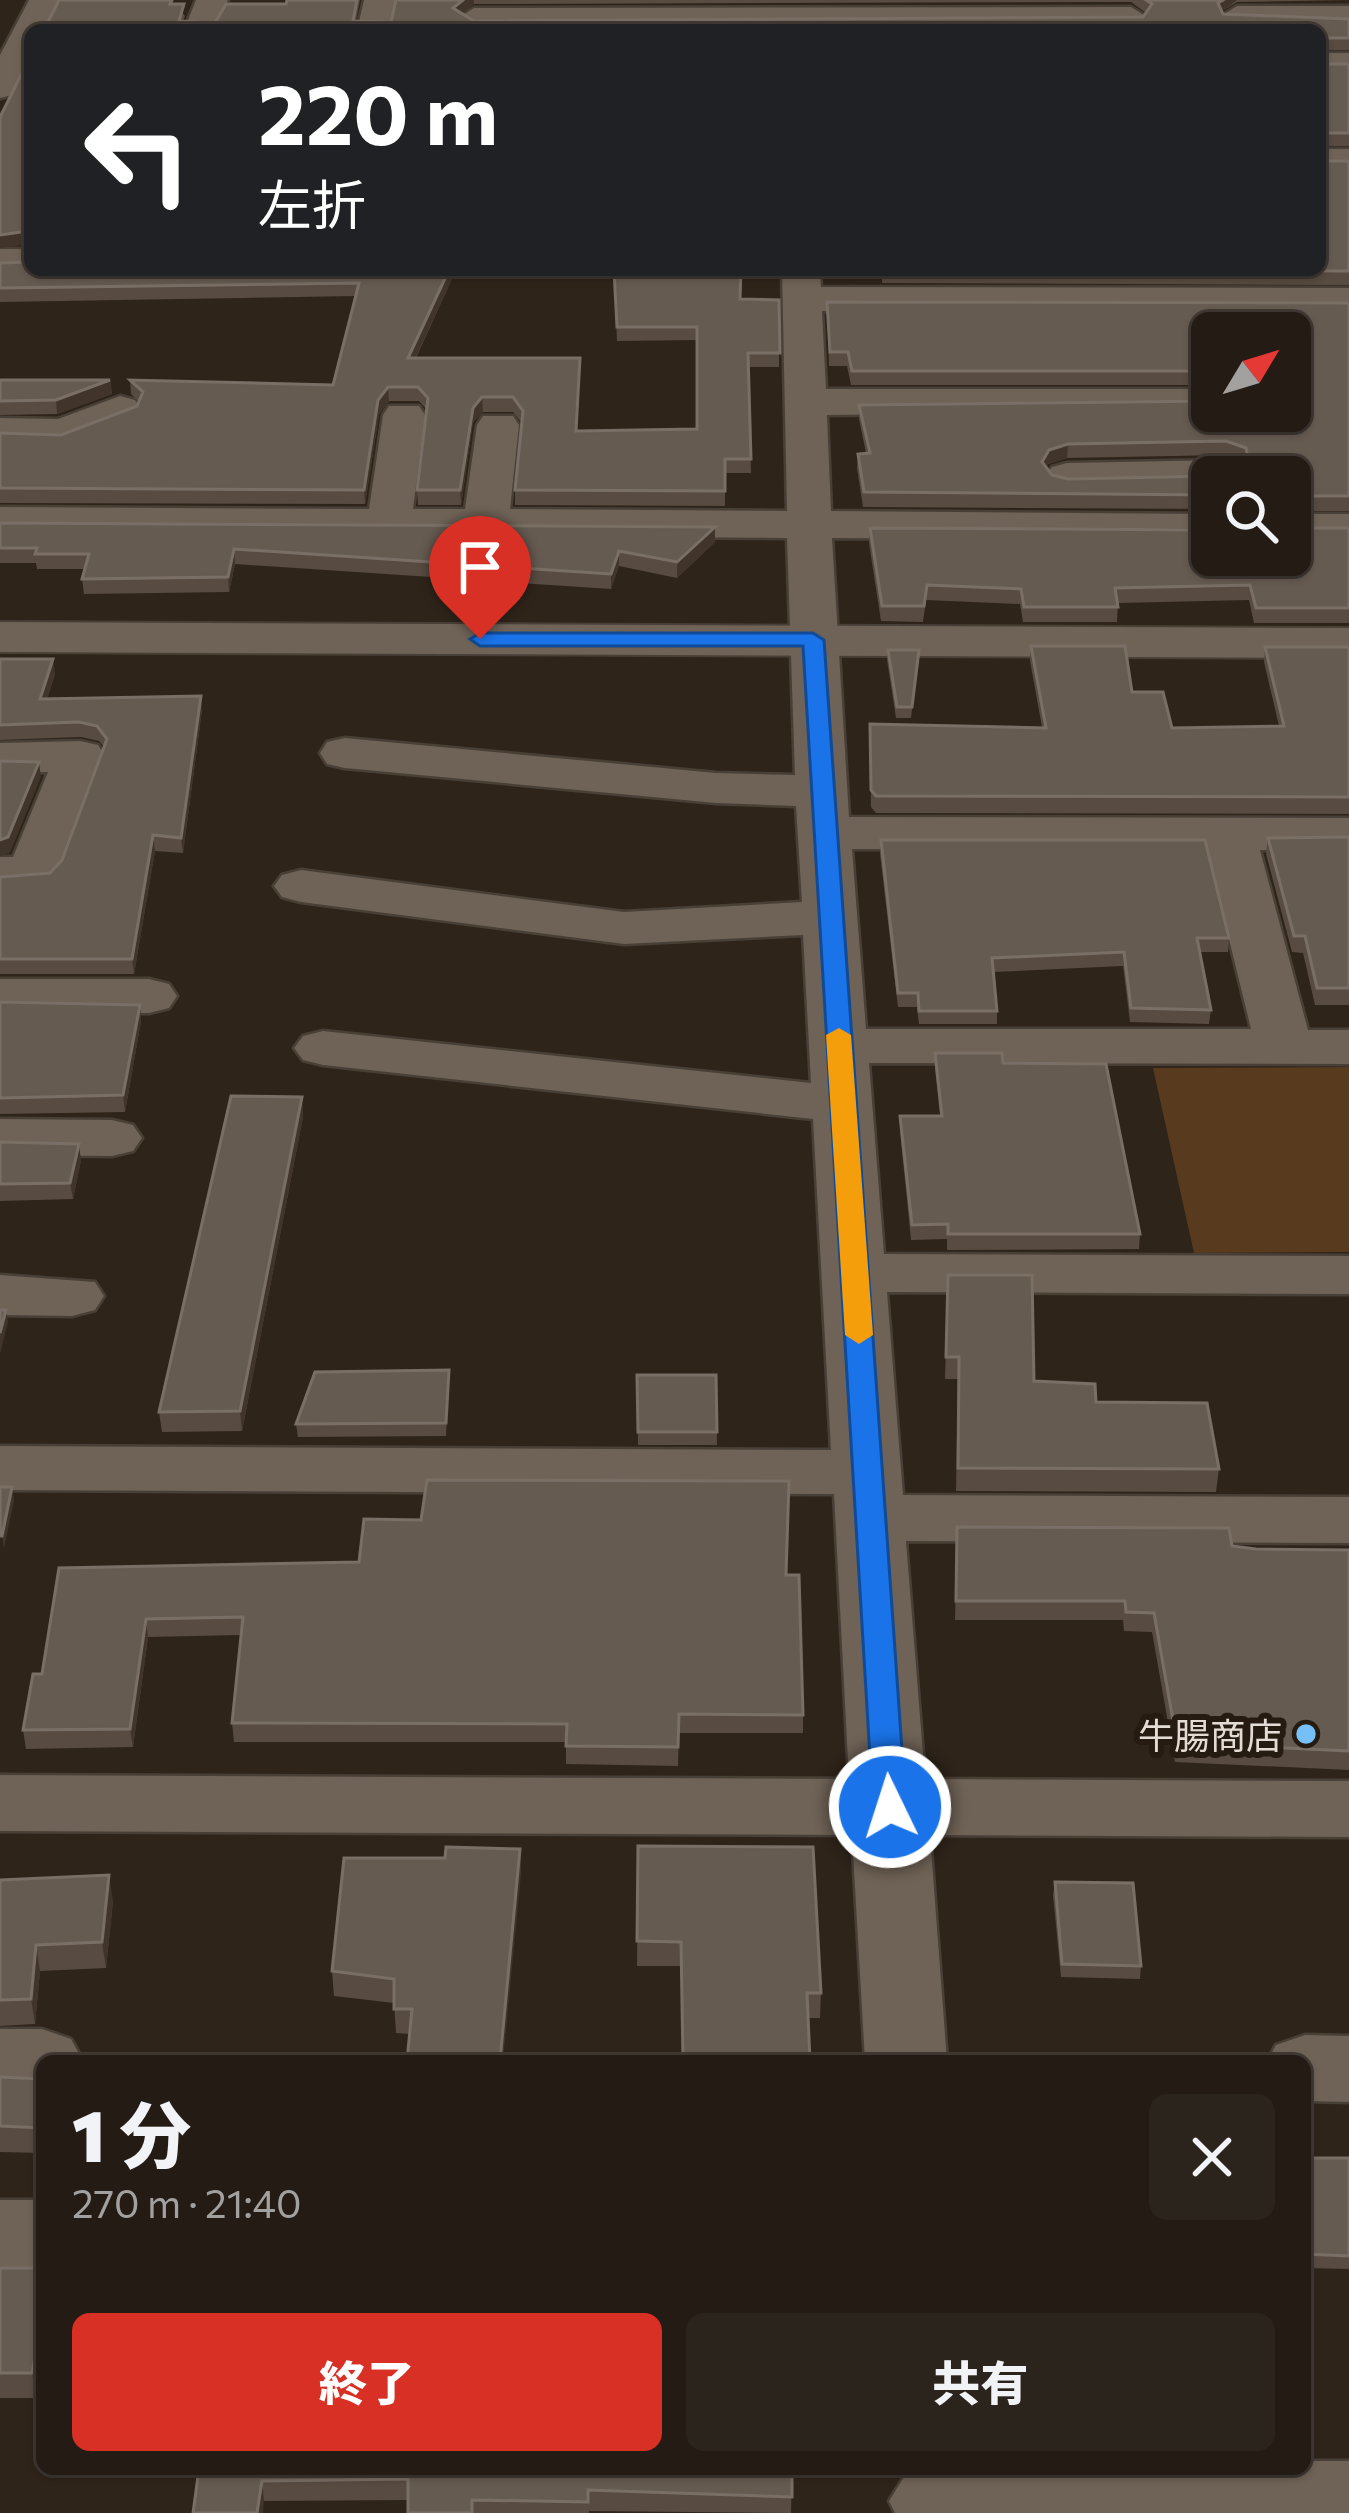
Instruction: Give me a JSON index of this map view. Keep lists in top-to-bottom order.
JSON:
{
  "places": ["牛腸商店"],
  "north": "top right",
  "page": {
    "turn": ["220 m", "左折"],
    "heading": ["1 分", "270 m · 21:40"],
    "buttons": ["終了", "共有"]
  }
}
